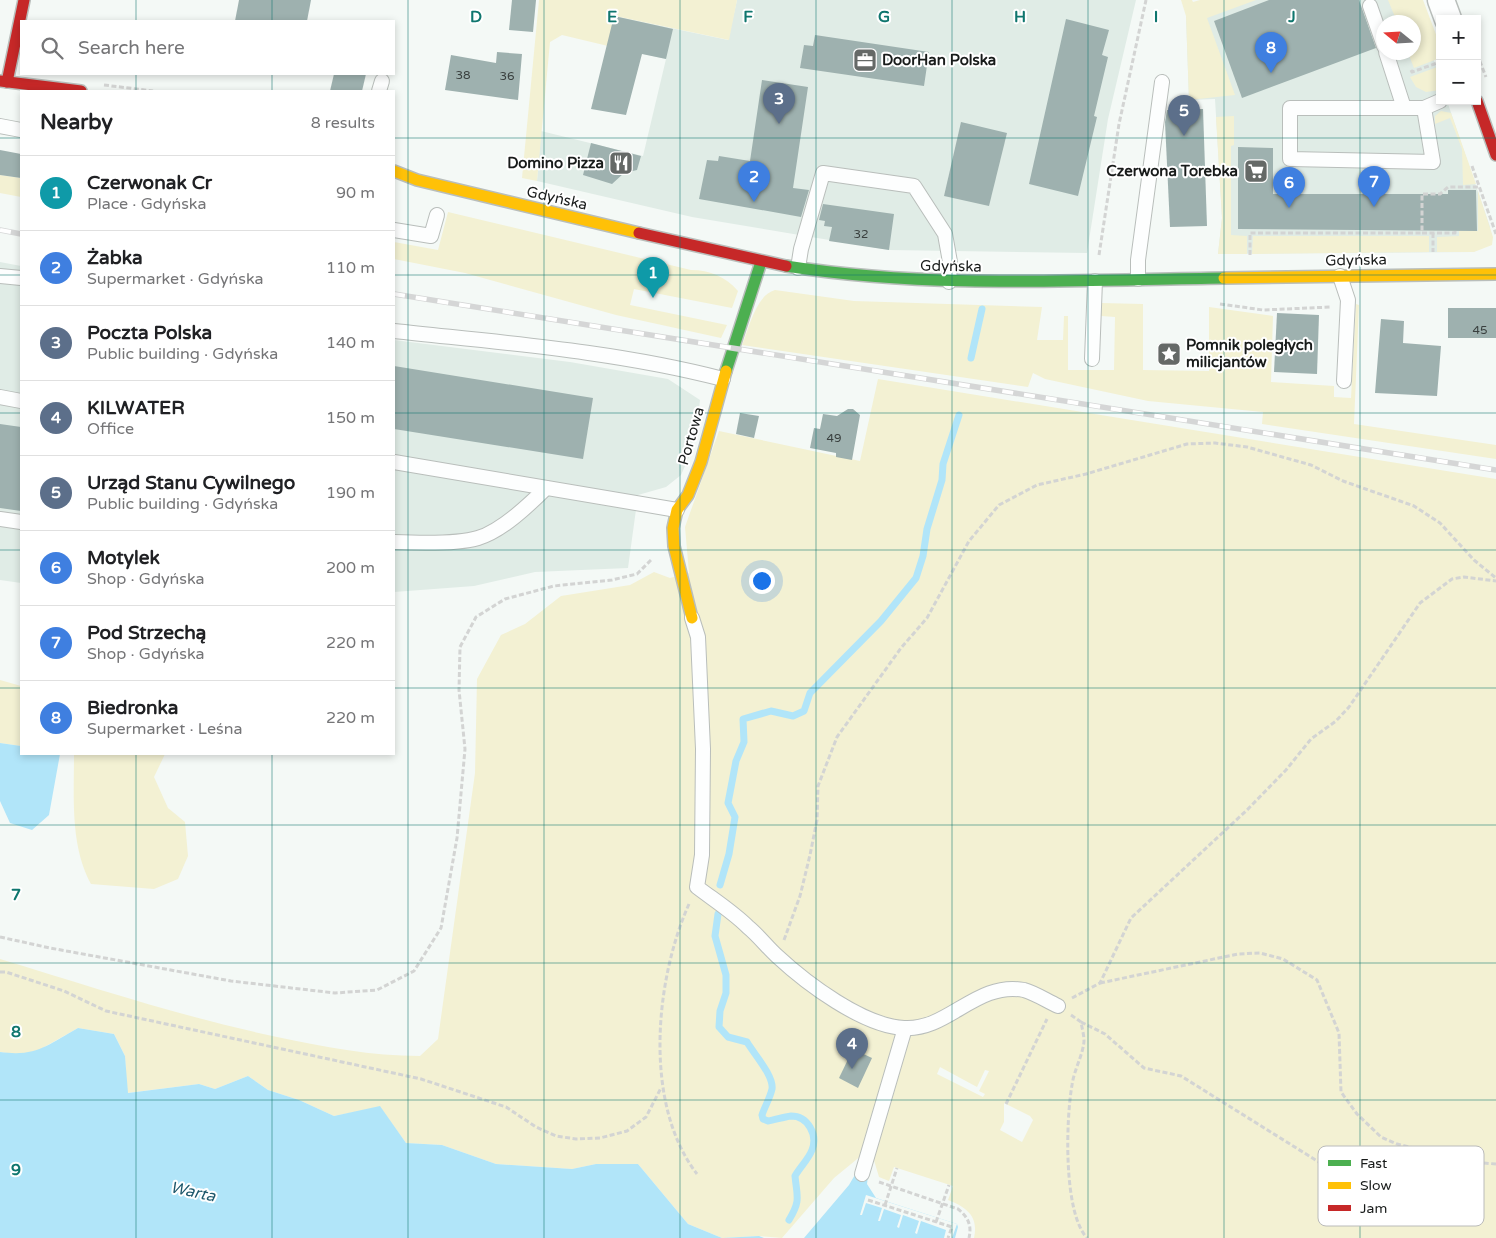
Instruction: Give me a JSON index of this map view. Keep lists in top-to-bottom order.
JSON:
{
  "streets": {
    "main road": ["Gdyńska", "Portowa"]
  },
  "crossings": [
    ["Gdyńska", "Portowa"]
  ],
  "water": ["Warta"],
  "places": {
    "office": ["DoorHan Polska"],
    "restaurant": ["Domino Pizza"],
    "supermarket": ["Czerwona Torebka"],
    "place": ["Pomnik poległych milicjantów"]
  },
  "house_numbers": [
    "38",
    "36",
    "32",
    "45",
    "49"
  ],
  "legend": ["Fast", "Slow", "Jam"],
  "north": "left",
  "page": {
    "map_buttons": ["+", "−"],
    "search": "Search here",
    "pins": [
      "8",
      "3",
      "5",
      "2",
      "7",
      "6",
      "1",
      "4"
    ],
    "heading": ["Nearby", "8 results"],
    "list": [
      {
        "mark": "1",
        "name": "Czerwonak Cr",
        "note": "Place · Gdyńska",
        "value": "90 m"
      },
      {
        "mark": "2",
        "name": "Żabka",
        "note": "Supermarket · Gdyńska",
        "value": "110 m"
      },
      {
        "mark": "3",
        "name": "Poczta Polska",
        "note": "Public building · Gdyńska",
        "value": "140 m"
      },
      {
        "mark": "4",
        "name": "KILWATER",
        "note": "Office",
        "value": "150 m"
      },
      {
        "mark": "5",
        "name": "Urząd Stanu Cywilnego",
        "note": "Public building · Gdyńska",
        "value": "190 m"
      },
      {
        "mark": "6",
        "name": "Motylek",
        "note": "Shop · Gdyńska",
        "value": "200 m"
      },
      {
        "mark": "7",
        "name": "Pod Strzechą",
        "note": "Shop · Gdyńska",
        "value": "220 m"
      },
      {
        "mark": "8",
        "name": "Biedronka",
        "note": "Supermarket · Leśna",
        "value": "220 m"
      }
    ]
  },
  "grid": {
    "columns": [
      "D",
      "E",
      "F",
      "G",
      "H",
      "I",
      "J"
    ],
    "rows": ["7", "8", "9"]
  }
}
